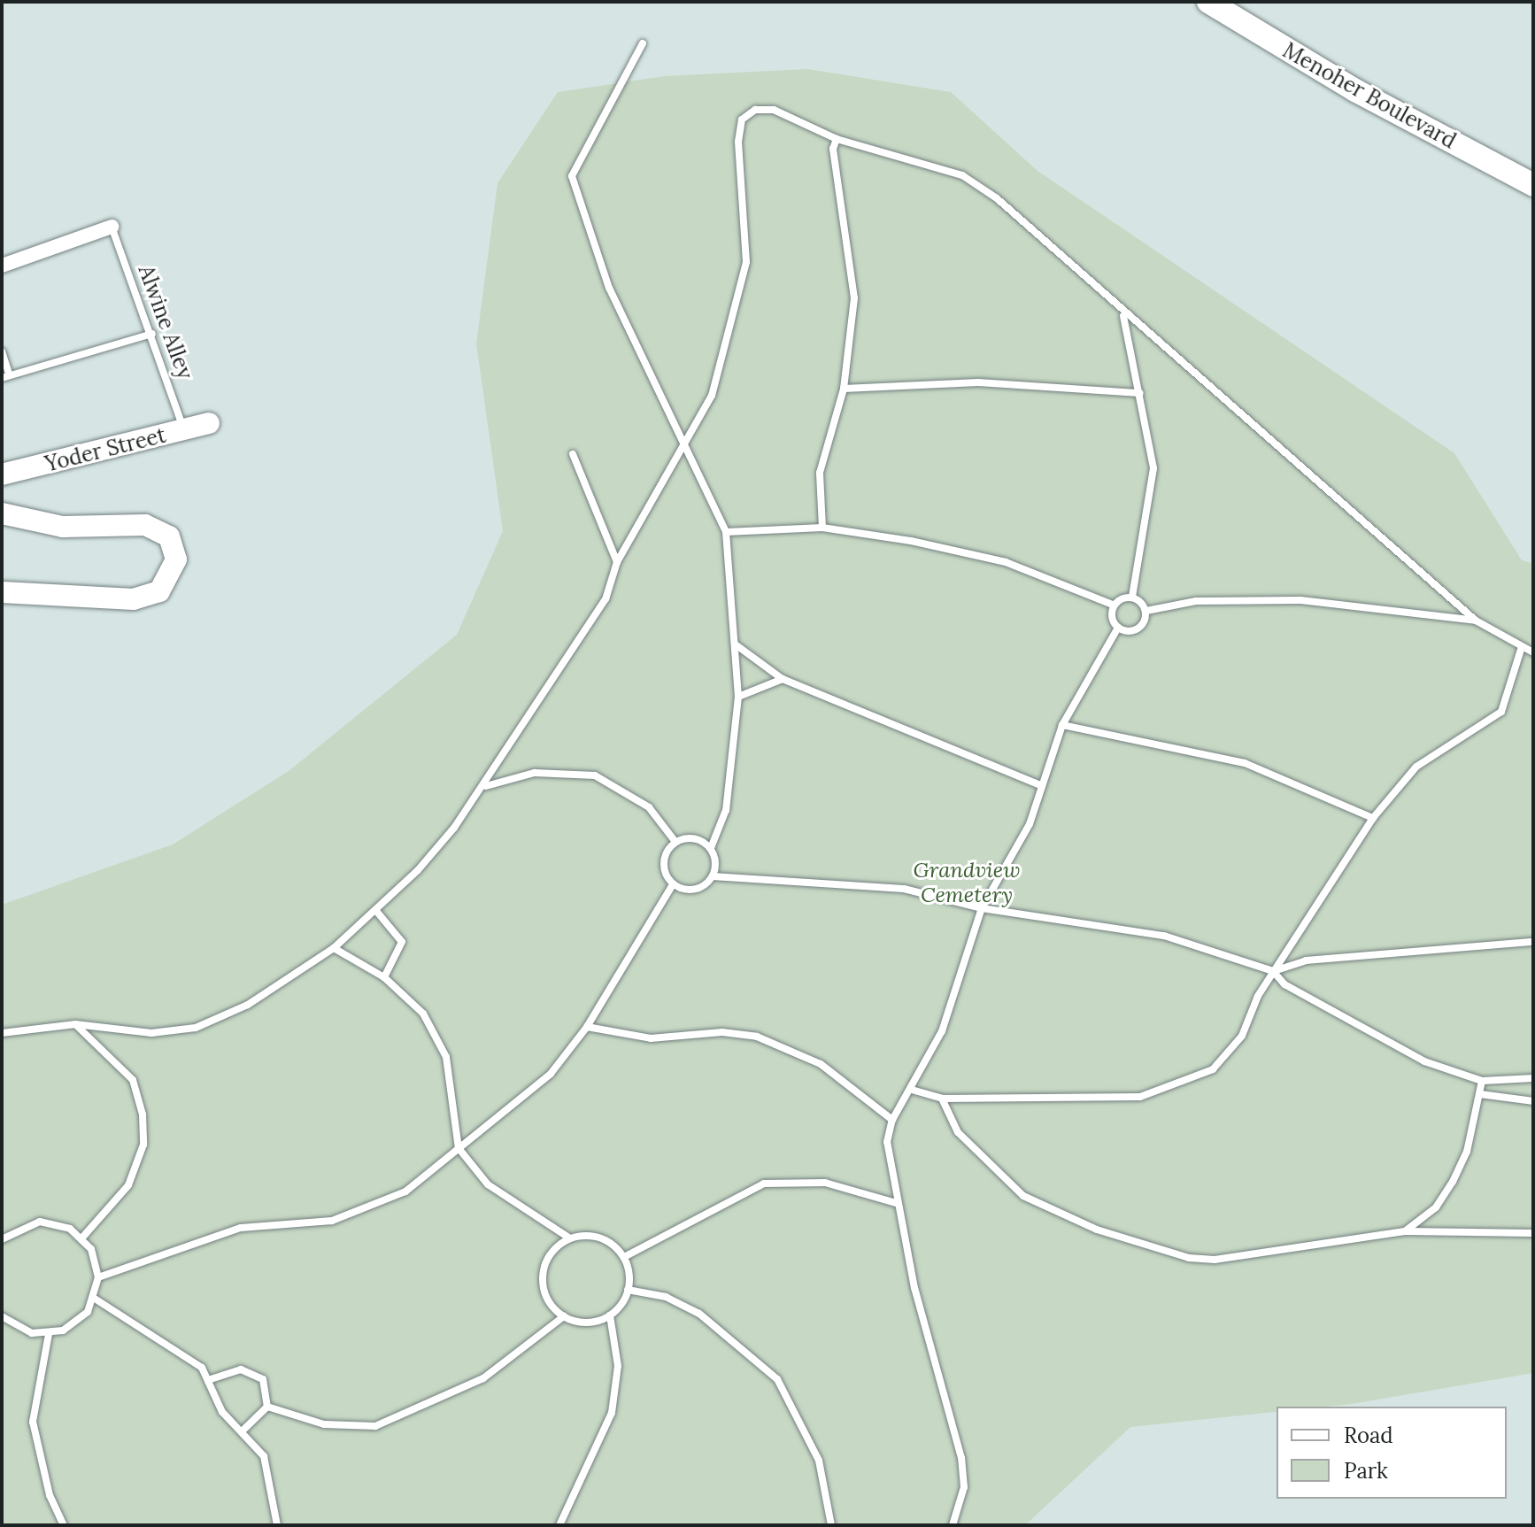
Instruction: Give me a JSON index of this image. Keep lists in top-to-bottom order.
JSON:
{
  "streets": {
    "main road": ["Menoher Boulevard"],
    "street": ["Yoder Street"],
    "lane": ["Alwine Alley"]
  },
  "crossings": [
    ["Alwine Alley", "Yoder Street"]
  ],
  "parks": ["Grandview Cemetery"],
  "legend": ["Road", "Park"]
}
